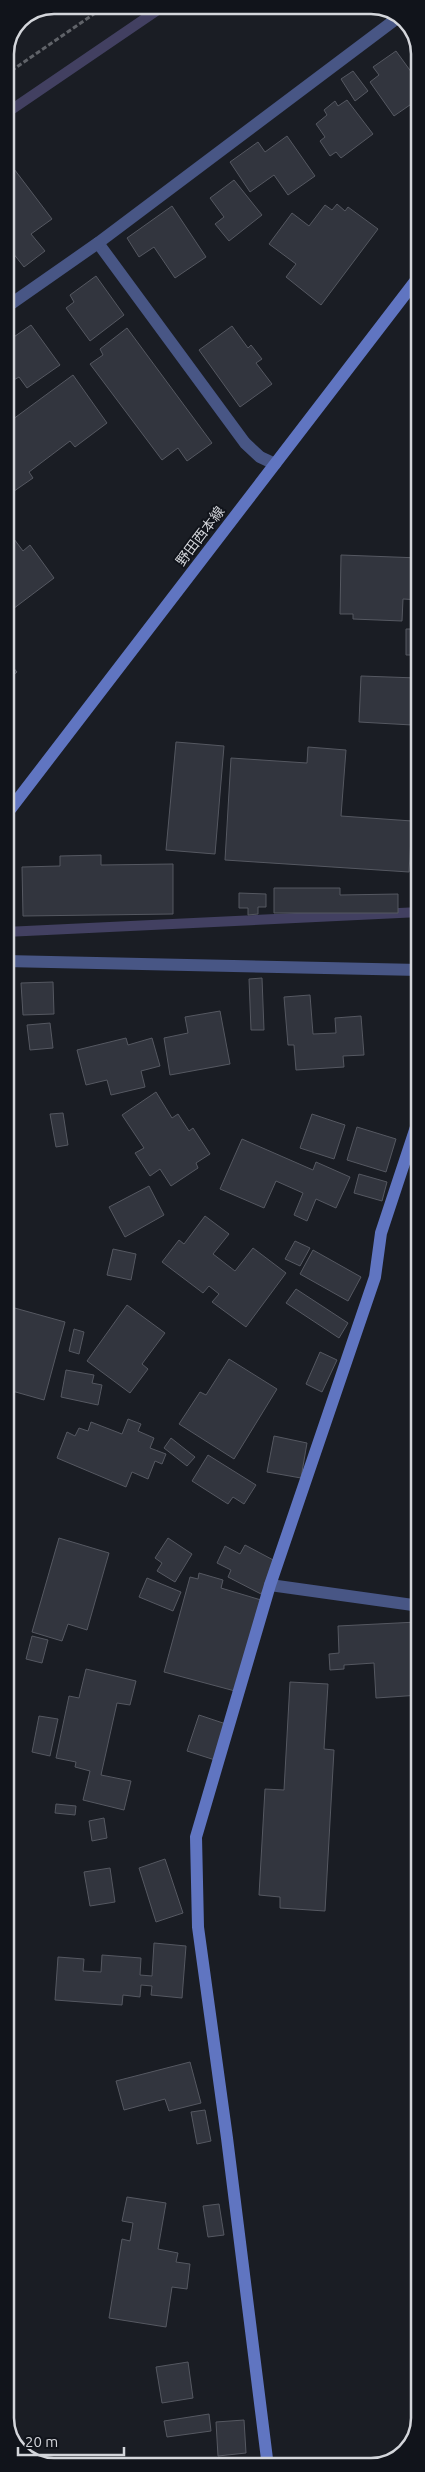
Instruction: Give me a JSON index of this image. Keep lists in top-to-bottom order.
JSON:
{
  "streets": {
    "street": ["野田西本線"]
  },
  "scale_bar": "20 m"
}
